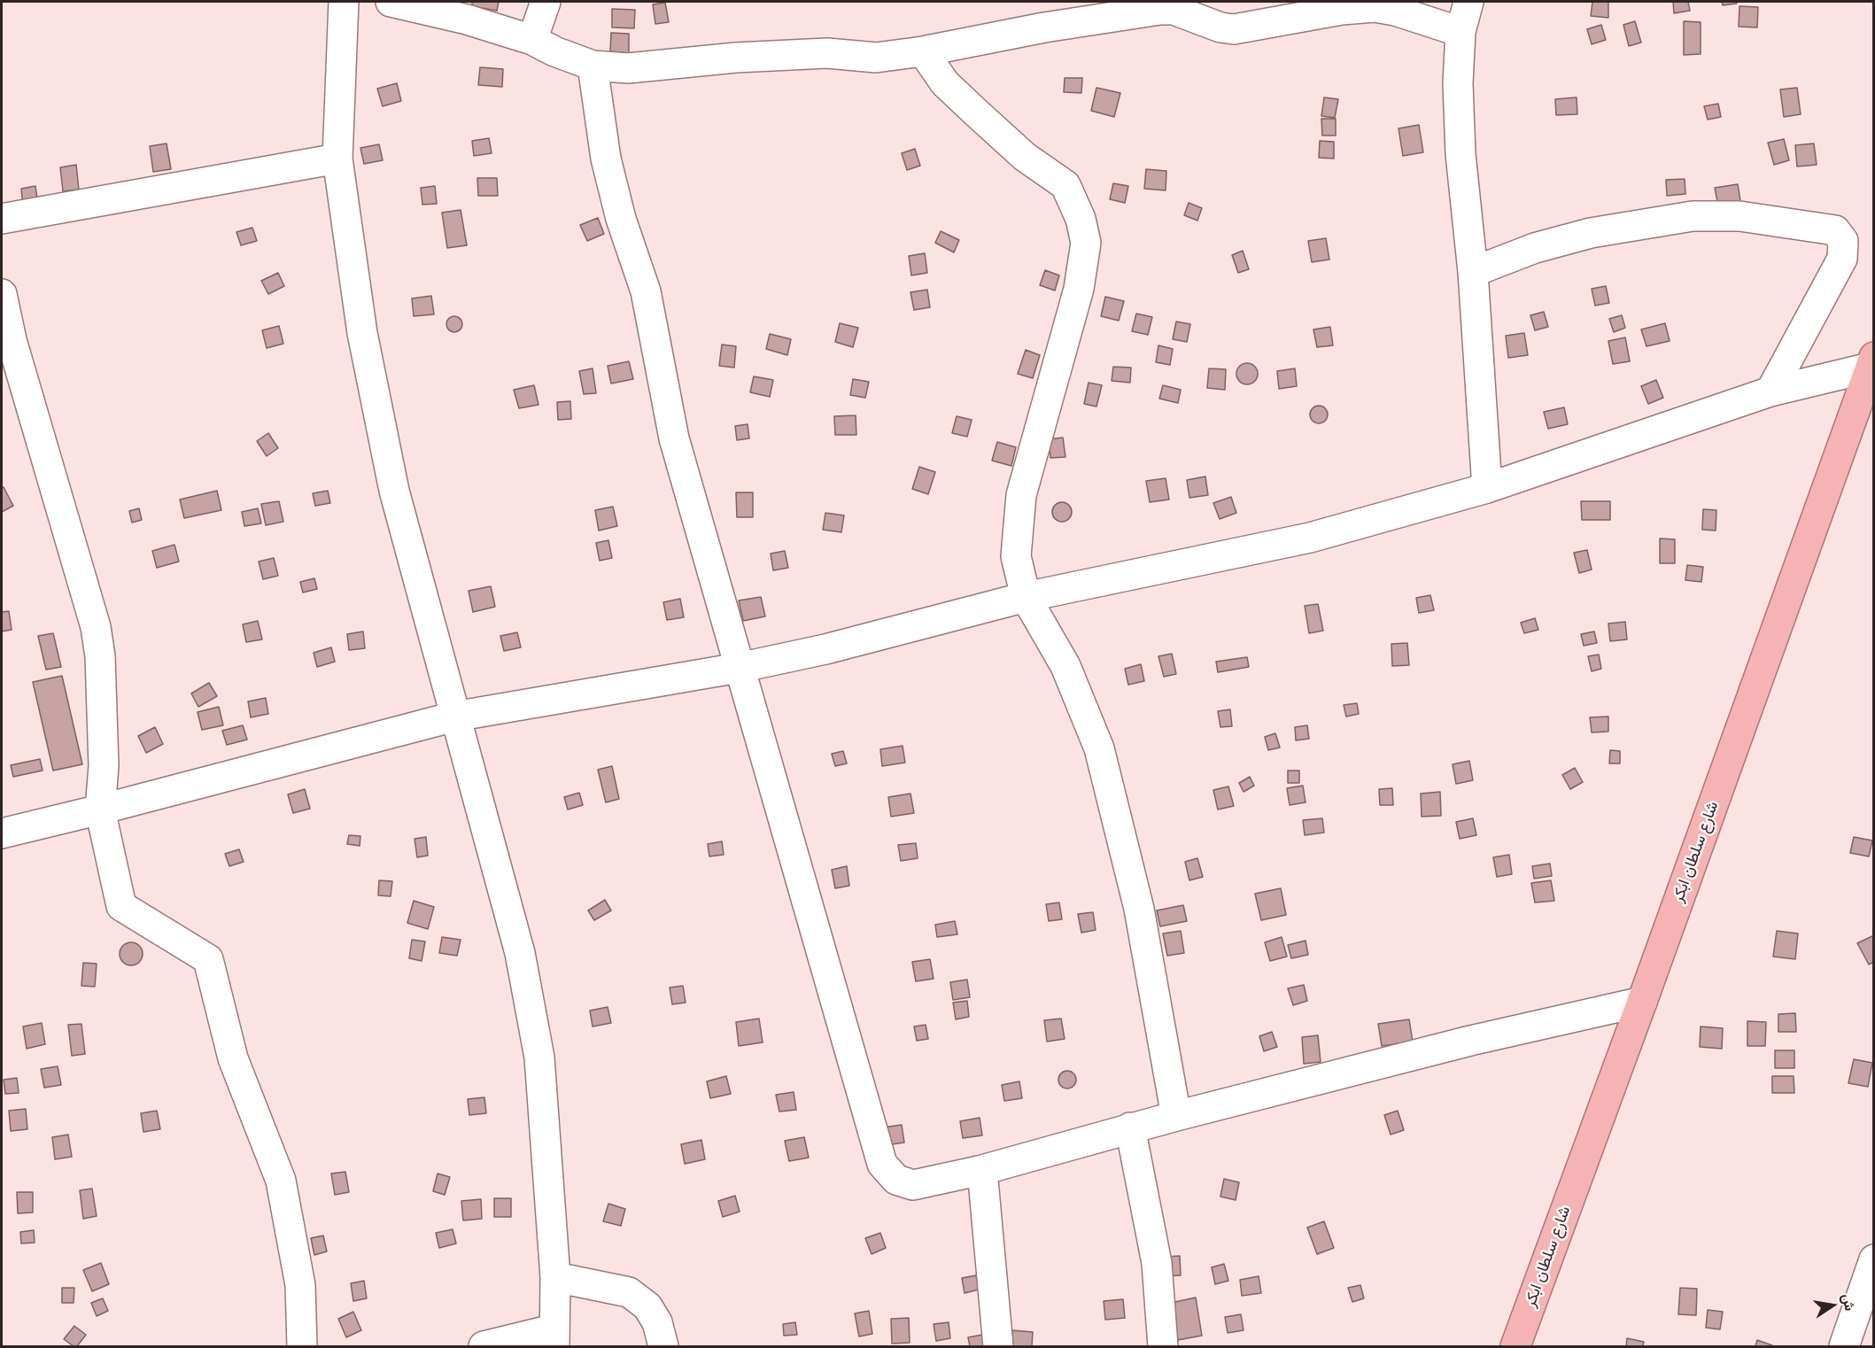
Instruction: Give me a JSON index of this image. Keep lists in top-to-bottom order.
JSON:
{
  "streets": {
    "highway": ["شارع سلطان ابكر"]
  },
  "north": "right"
}
